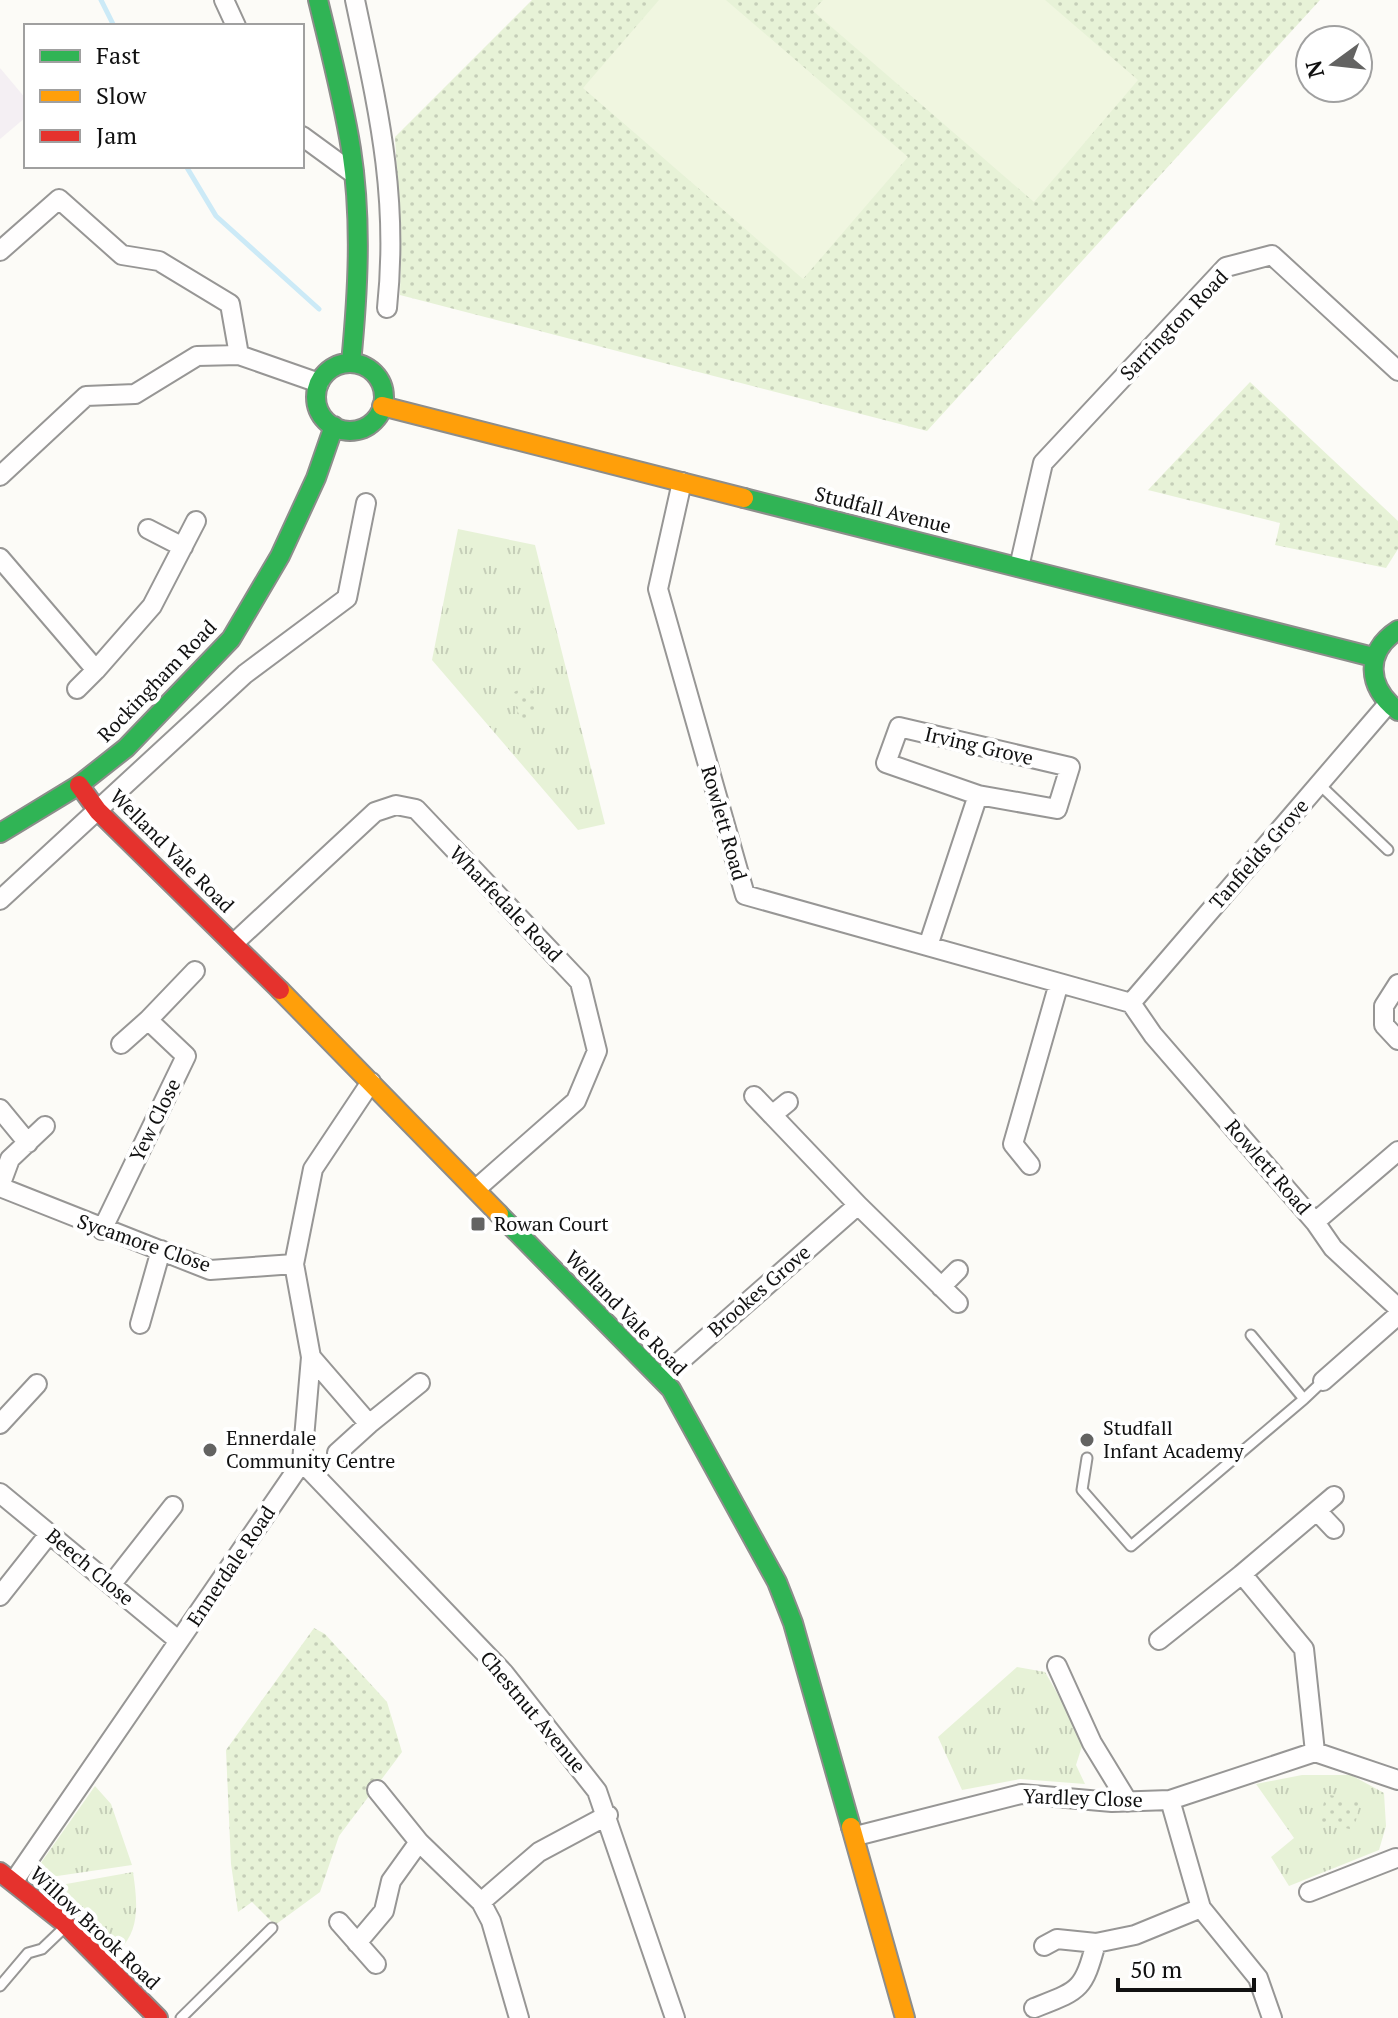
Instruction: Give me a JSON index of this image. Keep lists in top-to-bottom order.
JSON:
{
  "streets": {
    "street": [
      "Sarrington Road",
      "Studfall Avenue",
      "Rockingham Road",
      "Irving Grove",
      "Rowlett Road",
      "Welland Vale Road",
      "Tanfields Grove",
      "Wharfedale Road",
      "Yew Close",
      "Sycamore Close",
      "Brookes Grove",
      "Ennerdale Road",
      "Beech Close",
      "Chestnut Avenue",
      "Yardley Close",
      "Willow Brook Road"
    ]
  },
  "crossings": [
    ["Sarrington Road", "Studfall Avenue"],
    ["Studfall Avenue", "Rockingham Road"],
    ["Studfall Avenue", "Rowlett Road"],
    ["Rockingham Road", "Welland Vale Road"],
    ["Rowlett Road", "Tanfields Grove"],
    ["Welland Vale Road", "Wharfedale Road"],
    ["Welland Vale Road", "Brookes Grove"],
    ["Welland Vale Road", "Ennerdale Road"],
    ["Welland Vale Road", "Yardley Close"],
    ["Yew Close", "Sycamore Close"],
    ["Sycamore Close", "Ennerdale Road"],
    ["Ennerdale Road", "Beech Close"],
    ["Ennerdale Road", "Chestnut Avenue"],
    ["Ennerdale Road", "Willow Brook Road"]
  ],
  "places": {
    "transit": ["Rowan Court"],
    "other": ["Studfall Infant Academy", "Ennerdale Community Centre"]
  },
  "legend": ["Fast", "Slow", "Jam"],
  "scale_bar": "50 m",
  "north": "left"
}
